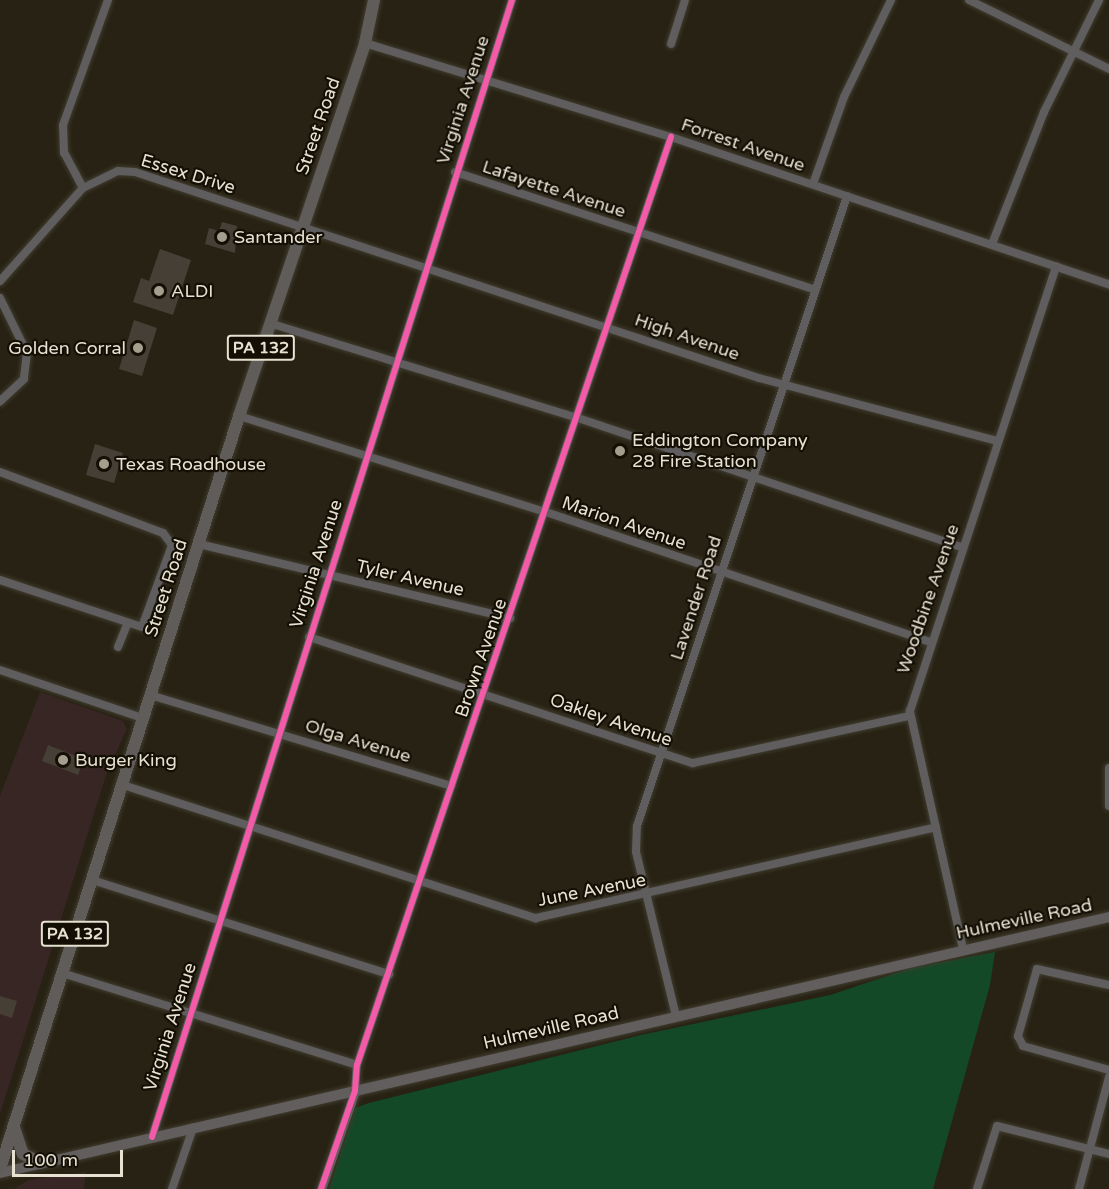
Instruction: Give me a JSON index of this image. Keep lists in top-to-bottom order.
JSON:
{
  "streets": {
    "main road": ["Street Road", "PA 132", "Hulmeville Road"],
    "street": [
      "Virginia Avenue",
      "Forrest Avenue",
      "Essex Drive",
      "Lafayette Avenue",
      "High Avenue",
      "Marion Avenue",
      "Tyler Avenue",
      "Lavender Road",
      "Woodbine Avenue",
      "Brown Avenue",
      "Oakley Avenue",
      "Olga Avenue",
      "June Avenue"
    ]
  },
  "crossings": [
    ["Virginia Avenue", "Forrest Avenue"],
    ["Virginia Avenue", "Lafayette Avenue"],
    ["Virginia Avenue", "High Avenue"],
    ["Virginia Avenue", "Marion Avenue"],
    ["Virginia Avenue", "Tyler Avenue"],
    ["Virginia Avenue", "Oakley Avenue"],
    ["Virginia Avenue", "Olga Avenue"],
    ["Virginia Avenue", "June Avenue"],
    ["Virginia Avenue", "Hulmeville Road"],
    ["Street Road", "Forrest Avenue"],
    ["Street Road", "Essex Drive"],
    ["Street Road", "High Avenue"],
    ["Street Road", "Marion Avenue"],
    ["Street Road", "Tyler Avenue"],
    ["Street Road", "Olga Avenue"],
    ["Street Road", "June Avenue"],
    ["Street Road", "Hulmeville Road"],
    ["Forrest Avenue", "Lavender Road"],
    ["Forrest Avenue", "Woodbine Avenue"],
    ["Forrest Avenue", "Brown Avenue"],
    ["Essex Drive", "High Avenue"],
    ["Lafayette Avenue", "Lavender Road"],
    ["Lafayette Avenue", "Brown Avenue"],
    ["High Avenue", "Lavender Road"],
    ["High Avenue", "Woodbine Avenue"],
    ["High Avenue", "Brown Avenue"],
    ["Marion Avenue", "Lavender Road"],
    ["Marion Avenue", "Woodbine Avenue"],
    ["Marion Avenue", "Brown Avenue"],
    ["Tyler Avenue", "Brown Avenue"],
    ["Lavender Road", "Oakley Avenue"],
    ["Lavender Road", "June Avenue"],
    ["Lavender Road", "Hulmeville Road"],
    ["Woodbine Avenue", "Oakley Avenue"],
    ["Woodbine Avenue", "June Avenue"],
    ["Woodbine Avenue", "Hulmeville Road"],
    ["Brown Avenue", "Oakley Avenue"],
    ["Brown Avenue", "Olga Avenue"],
    ["Brown Avenue", "June Avenue"],
    ["Brown Avenue", "Hulmeville Road"]
  ],
  "places": [
    "Santander",
    "ALDI",
    "Golden Corral",
    "Eddington Company 28 Fire Station",
    "Texas Roadhouse",
    "Burger King"
  ],
  "scale_bar": "100 m"
}
